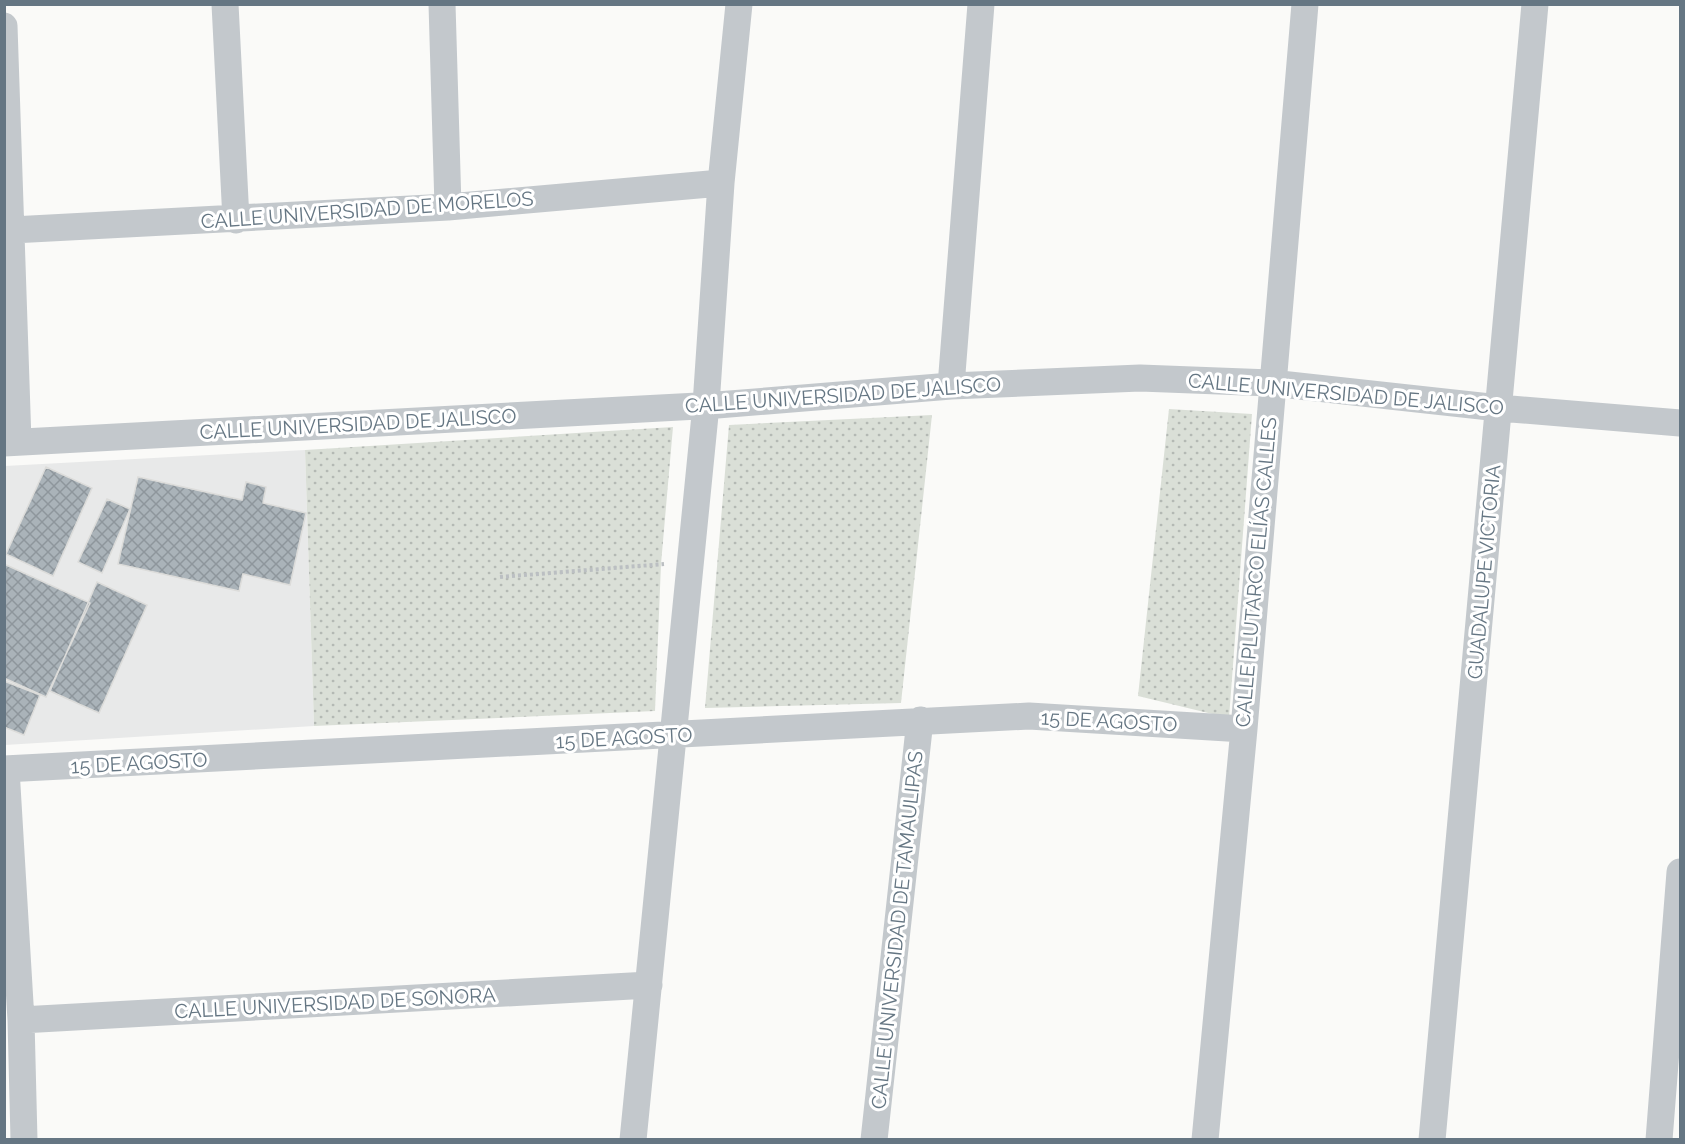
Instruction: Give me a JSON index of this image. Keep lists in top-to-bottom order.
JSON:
{
  "streets": {
    "street": [
      "CALLE UNIVERSIDAD DE MORELOS",
      "CALLE UNIVERSIDAD DE JALISCO",
      "CALLE PLUTARCO ELÍAS CALLES",
      "GUADALUPE VICTORIA",
      "15 DE AGOSTO",
      "CALLE UNIVERSIDAD DE TAMAULIPAS",
      "CALLE UNIVERSIDAD DE SONORA"
    ]
  },
  "crossings": [
    ["CALLE UNIVERSIDAD DE JALISCO", "CALLE PLUTARCO ELÍAS CALLES"],
    ["CALLE UNIVERSIDAD DE JALISCO", "GUADALUPE VICTORIA"],
    ["CALLE PLUTARCO ELÍAS CALLES", "15 DE AGOSTO"],
    ["15 DE AGOSTO", "CALLE UNIVERSIDAD DE TAMAULIPAS"]
  ]
}
